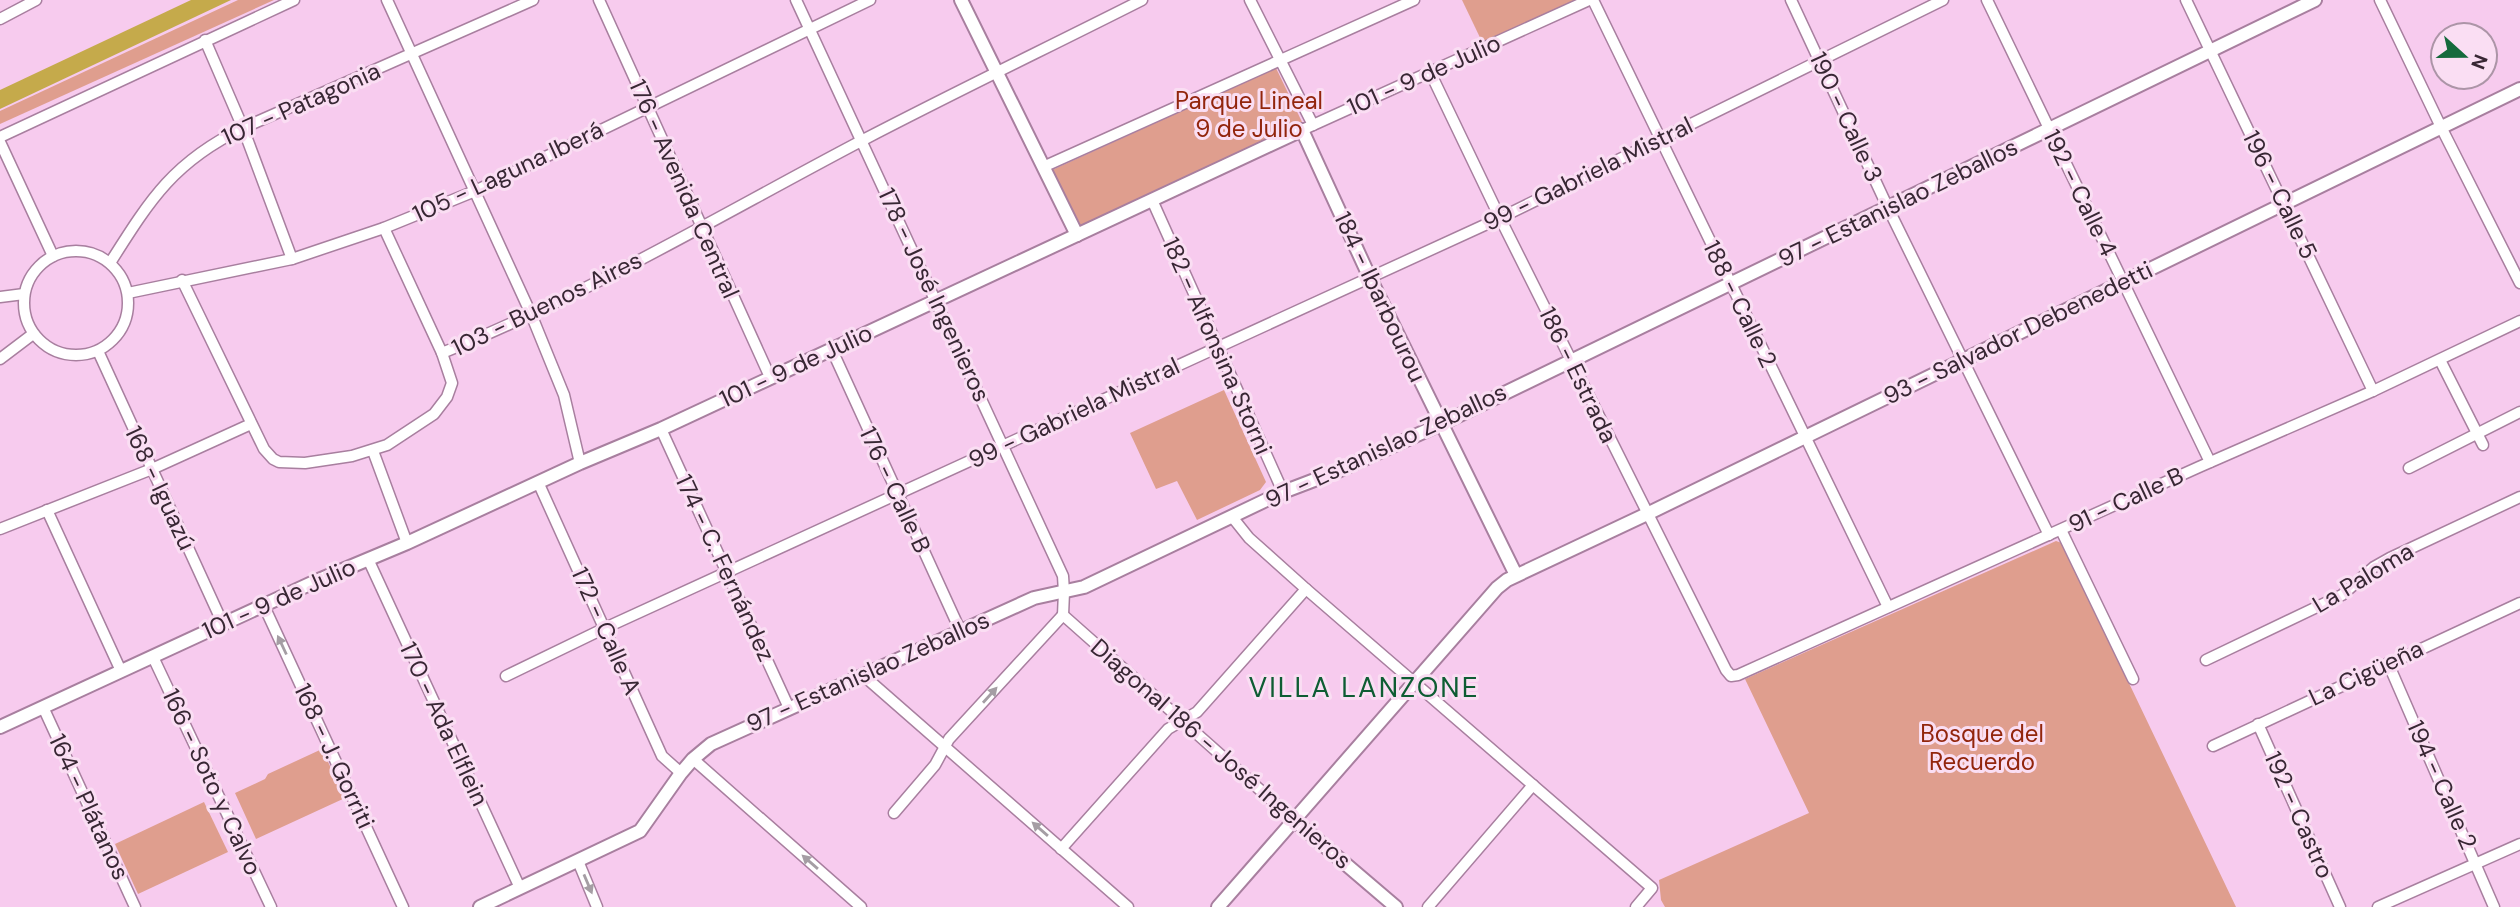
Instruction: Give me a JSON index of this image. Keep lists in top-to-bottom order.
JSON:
{
  "streets": {
    "street": [
      "101 - 9 de Julio",
      "107 - Patagonia",
      "190 - Calle 3",
      "105 - Laguna Iberá",
      "99 - Gabriela Mistral",
      "176 - Avenida Central",
      "192 - Calle 4",
      "196 - Calle 5",
      "97 - Estanislao Zeballos",
      "178 - José Ingenieros",
      "184 - Ibarbourou",
      "103 - Buenos Aires",
      "188 - Calle 2",
      "93 - Salvador Debenedetti",
      "182 - Alfonsina Storni",
      "186 - Estrada",
      "168 - Iguazú",
      "176 - Calle B",
      "91 - Calle B",
      "174 - C. Fernández",
      "La Paloma",
      "172 - Calle A",
      "La Cigüeña",
      "170 - Ada Elflein",
      "Diagonal 186 - José Ingenieros",
      "168 - J. Gorriti",
      "166 - Soto y Calvo",
      "194 - Calle 2",
      "164 - Plátanos",
      "192 - Castro"
    ]
  },
  "crossings": [
    ["101 - 9 de Julio", "176 - Avenida Central"],
    ["101 - 9 de Julio", "178 - José Ingenieros"],
    ["101 - 9 de Julio", "184 - Ibarbourou"],
    ["101 - 9 de Julio", "188 - Calle 2"],
    ["101 - 9 de Julio", "182 - Alfonsina Storni"],
    ["101 - 9 de Julio", "186 - Estrada"],
    ["101 - 9 de Julio", "168 - Iguazú"],
    ["101 - 9 de Julio", "176 - Calle B"],
    ["101 - 9 de Julio", "174 - C. Fernández"],
    ["101 - 9 de Julio", "172 - Calle A"],
    ["101 - 9 de Julio", "170 - Ada Elflein"],
    ["101 - 9 de Julio", "168 - J. Gorriti"],
    ["101 - 9 de Julio", "166 - Soto y Calvo"],
    ["101 - 9 de Julio", "164 - Plátanos"],
    ["107 - Patagonia", "105 - Laguna Iberá"],
    ["107 - Patagonia", "168 - Iguazú"],
    ["190 - Calle 3", "99 - Gabriela Mistral"],
    ["190 - Calle 3", "97 - Estanislao Zeballos"],
    ["190 - Calle 3", "93 - Salvador Debenedetti"],
    ["190 - Calle 3", "91 - Calle B"],
    ["105 - Laguna Iberá", "176 - Avenida Central"],
    ["105 - Laguna Iberá", "178 - José Ingenieros"],
    ["105 - Laguna Iberá", "168 - Iguazú"],
    ["99 - Gabriela Mistral", "178 - José Ingenieros"],
    ["99 - Gabriela Mistral", "184 - Ibarbourou"],
    ["99 - Gabriela Mistral", "188 - Calle 2"],
    ["99 - Gabriela Mistral", "182 - Alfonsina Storni"],
    ["99 - Gabriela Mistral", "186 - Estrada"],
    ["99 - Gabriela Mistral", "176 - Calle B"],
    ["99 - Gabriela Mistral", "174 - C. Fernández"],
    ["99 - Gabriela Mistral", "172 - Calle A"],
    ["176 - Avenida Central", "103 - Buenos Aires"],
    ["192 - Calle 4", "97 - Estanislao Zeballos"],
    ["192 - Calle 4", "93 - Salvador Debenedetti"],
    ["192 - Calle 4", "91 - Calle B"],
    ["196 - Calle 5", "97 - Estanislao Zeballos"],
    ["196 - Calle 5", "93 - Salvador Debenedetti"],
    ["196 - Calle 5", "91 - Calle B"],
    ["97 - Estanislao Zeballos", "178 - José Ingenieros"],
    ["97 - Estanislao Zeballos", "184 - Ibarbourou"],
    ["97 - Estanislao Zeballos", "188 - Calle 2"],
    ["97 - Estanislao Zeballos", "182 - Alfonsina Storni"],
    ["97 - Estanislao Zeballos", "186 - Estrada"],
    ["97 - Estanislao Zeballos", "176 - Calle B"],
    ["97 - Estanislao Zeballos", "174 - C. Fernández"],
    ["97 - Estanislao Zeballos", "172 - Calle A"],
    ["97 - Estanislao Zeballos", "170 - Ada Elflein"],
    ["178 - José Ingenieros", "103 - Buenos Aires"],
    ["184 - Ibarbourou", "93 - Salvador Debenedetti"],
    ["188 - Calle 2", "93 - Salvador Debenedetti"],
    ["188 - Calle 2", "91 - Calle B"],
    ["93 - Salvador Debenedetti", "186 - Estrada"],
    ["93 - Salvador Debenedetti", "Diagonal 186 - José Ingenieros"],
    ["186 - Estrada", "91 - Calle B"],
    ["La Cigüeña", "194 - Calle 2"],
    ["La Cigüeña", "192 - Castro"]
  ],
  "one_way": ["168 - J. Gorriti"],
  "districts": ["VILLA LANZONE"],
  "parks": ["Parque Lineal 9 de Julio", "Bosque del Recuerdo"],
  "north": "right"
}
